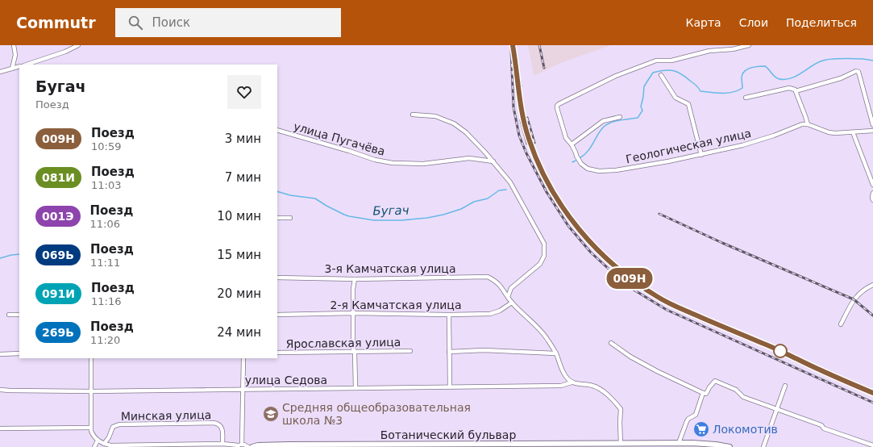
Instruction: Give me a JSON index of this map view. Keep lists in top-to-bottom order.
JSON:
{
  "streets": {
    "street": [
      "улица Пугачёва",
      "Геологическая улица",
      "3-я Камчатская улица",
      "2-я Камчатская улица",
      "Ярославская улица",
      "улица Седова",
      "Минская улица",
      "Ботанический бульвар"
    ]
  },
  "water": ["Бугач"],
  "places": {
    "school or university": ["Средняя общеобразовательная школа №3"],
    "supermarket": ["Локомотив"]
  },
  "page": {
    "header": "Commutr",
    "search": "Поиск",
    "nav": ["Карта", "Слои", "Поделиться"],
    "on_map": "009Н",
    "heading": ["Бугач", "Поезд"],
    "list": [
      {
        "mark": "009Н",
        "name": "Поезд",
        "note": "10:59",
        "value": "3 мин"
      },
      {
        "mark": "081И",
        "name": "Поезд",
        "note": "11:03",
        "value": "7 мин"
      },
      {
        "mark": "001Э",
        "name": "Поезд",
        "note": "11:06",
        "value": "10 мин"
      },
      {
        "mark": "069Ь",
        "name": "Поезд",
        "note": "11:11",
        "value": "15 мин"
      },
      {
        "mark": "091И",
        "name": "Поезд",
        "note": "11:16",
        "value": "20 мин"
      },
      {
        "mark": "269Ь",
        "name": "Поезд",
        "note": "11:20",
        "value": "24 мин"
      }
    ]
  }
}
